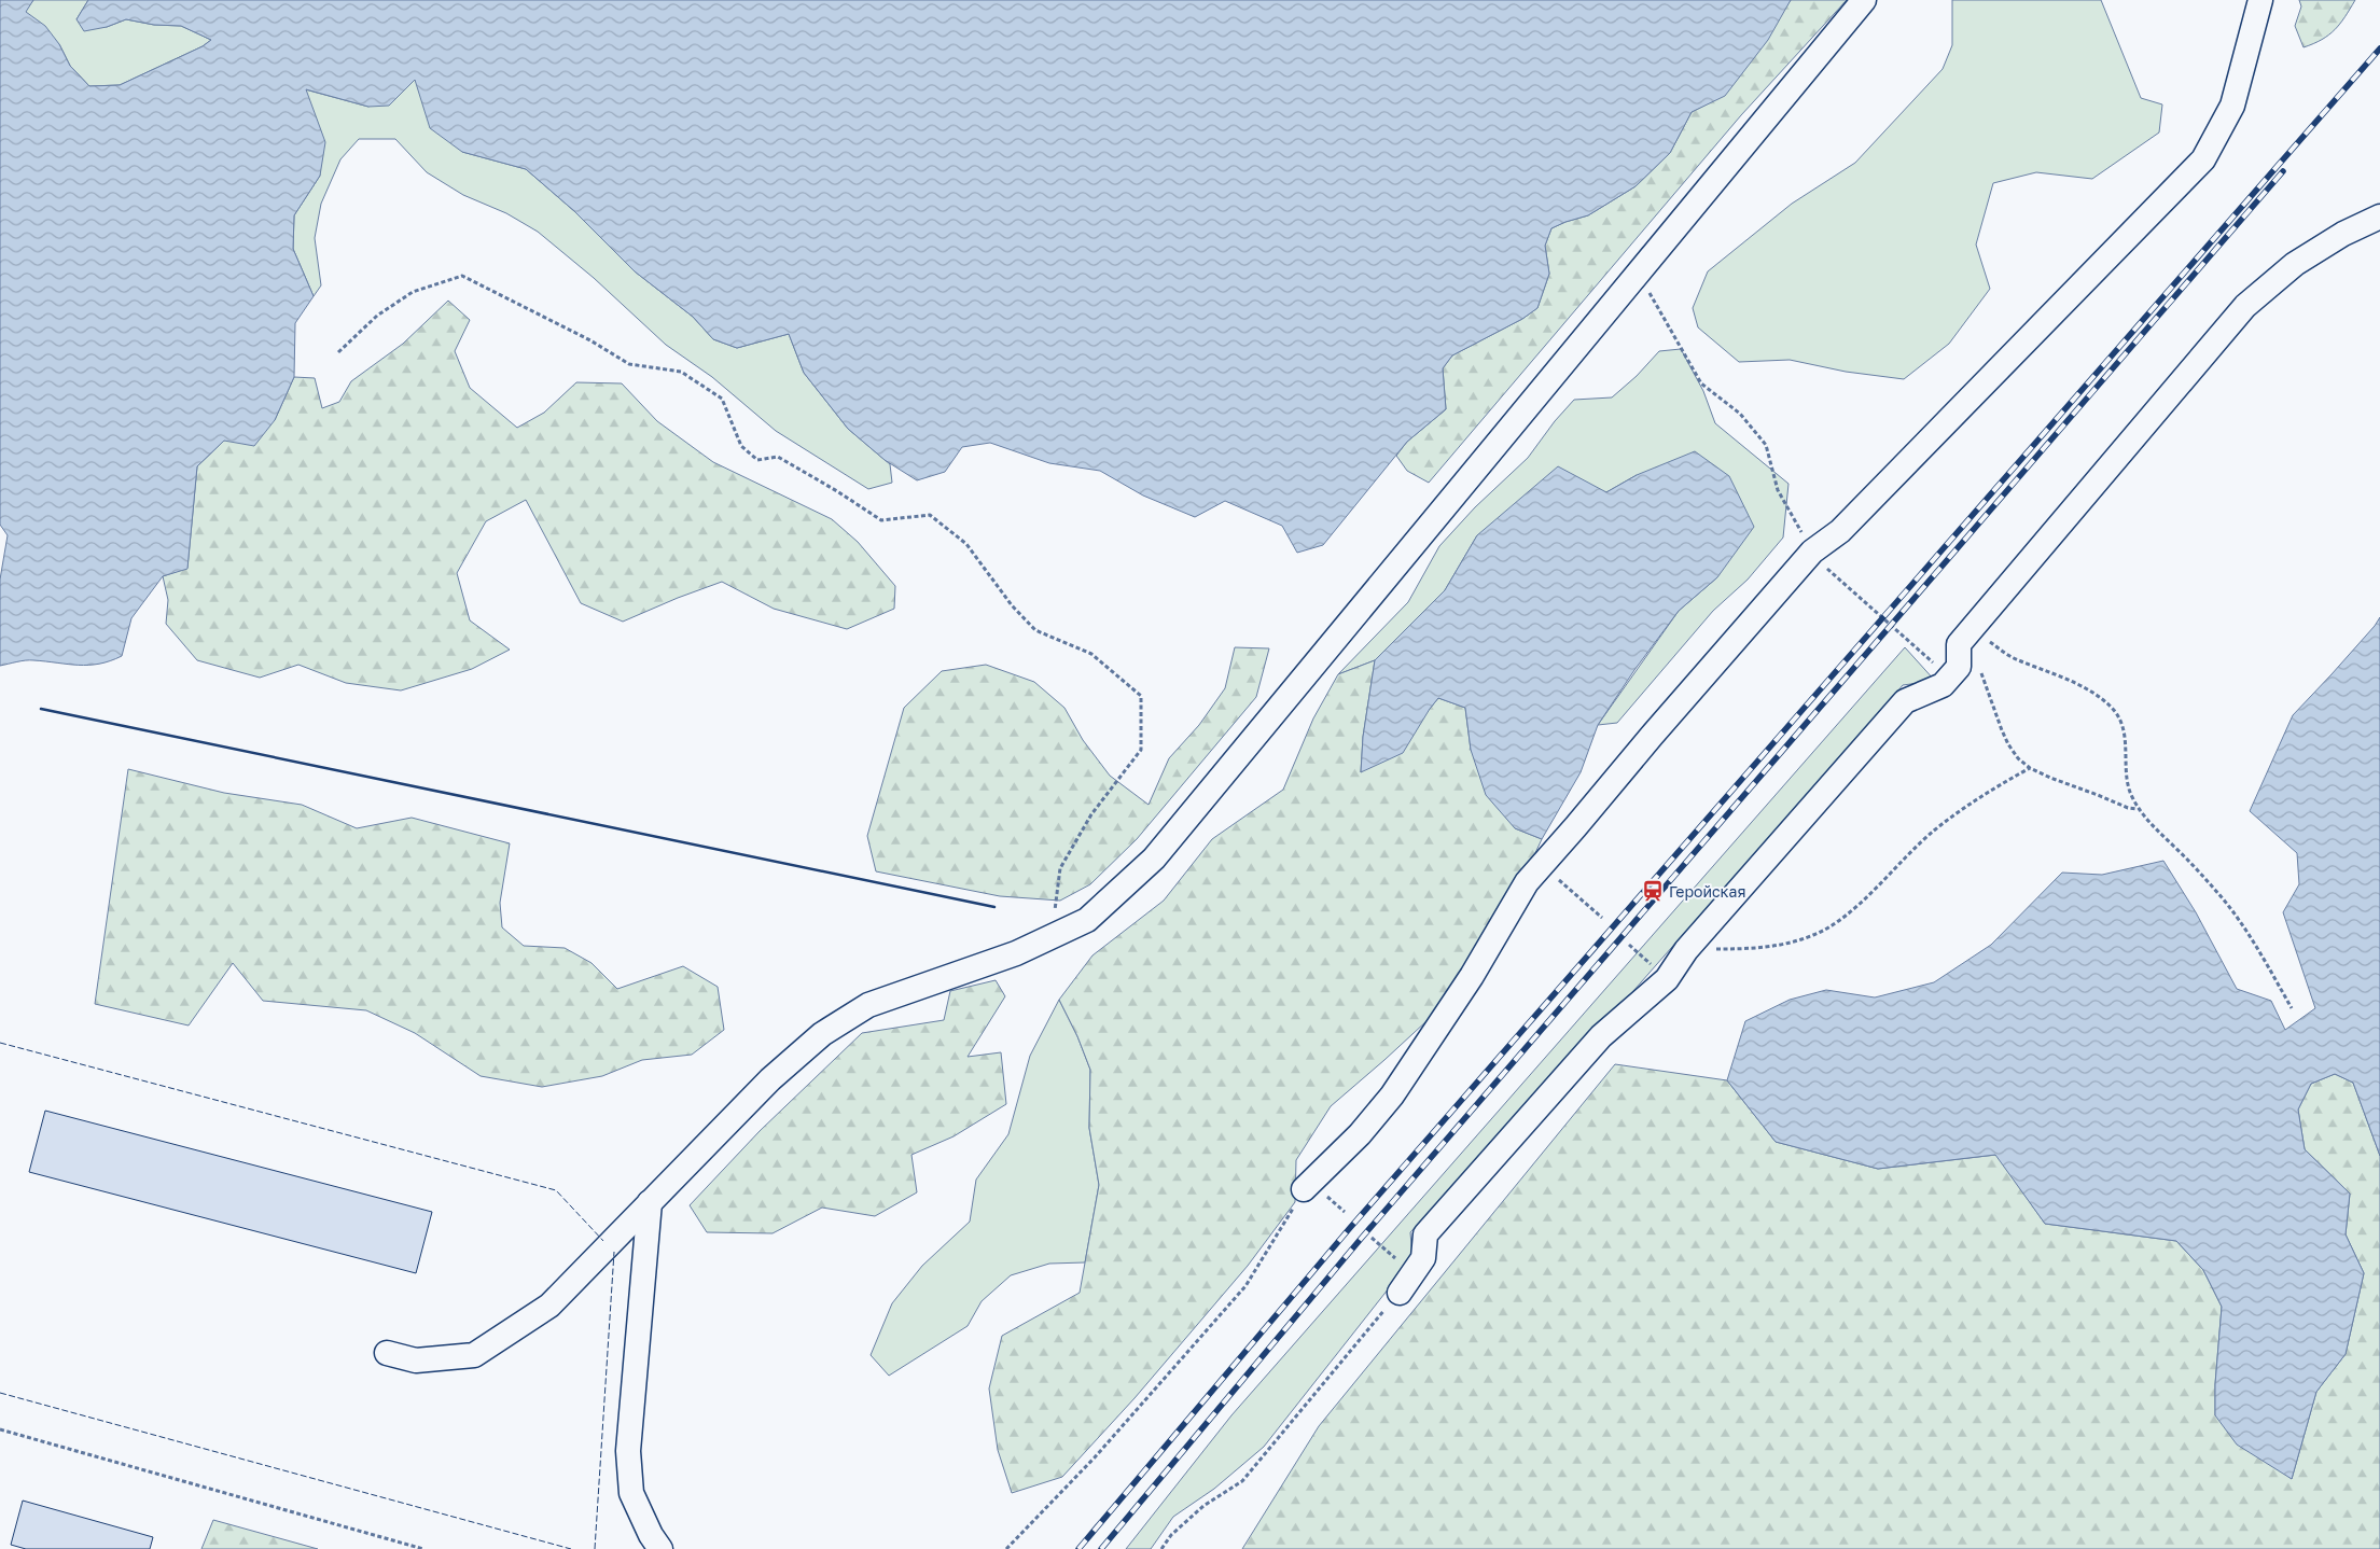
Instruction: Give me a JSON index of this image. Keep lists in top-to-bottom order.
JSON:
{
  "places": {
    "station": ["Геройская"]
  }
}
